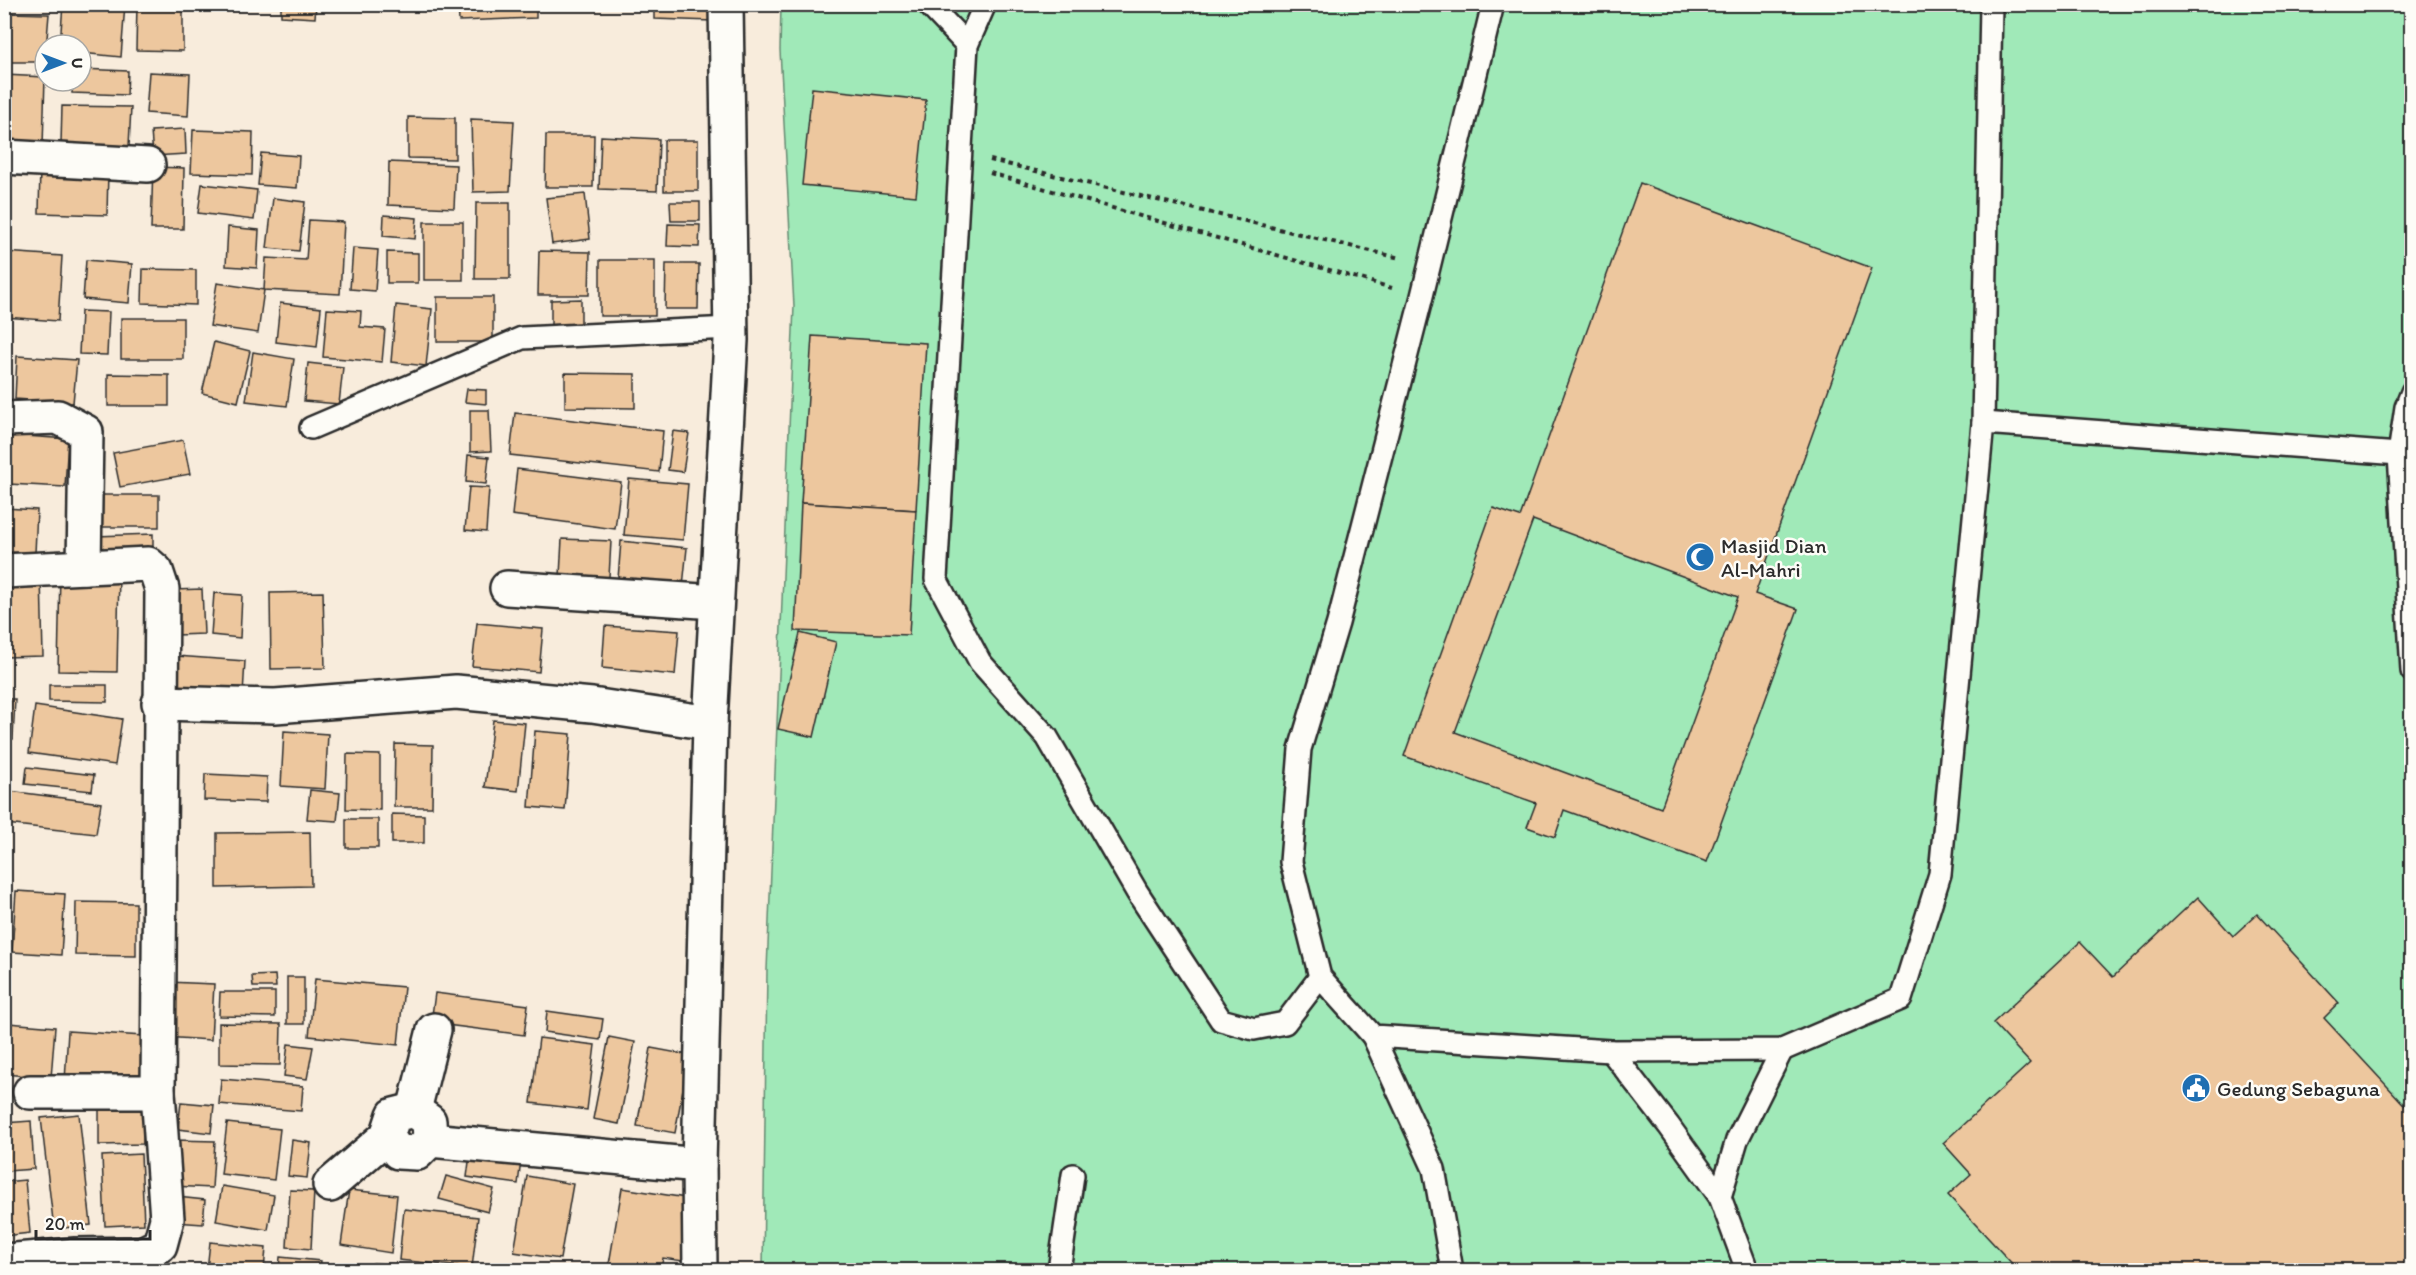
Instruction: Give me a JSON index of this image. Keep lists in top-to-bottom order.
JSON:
{
  "places": {
    "mosque": ["Masjid Dian Al-Mahri"],
    "public building": ["Gedung Sebaguna"]
  },
  "scale_bar": "20 m",
  "north": "right"
}
